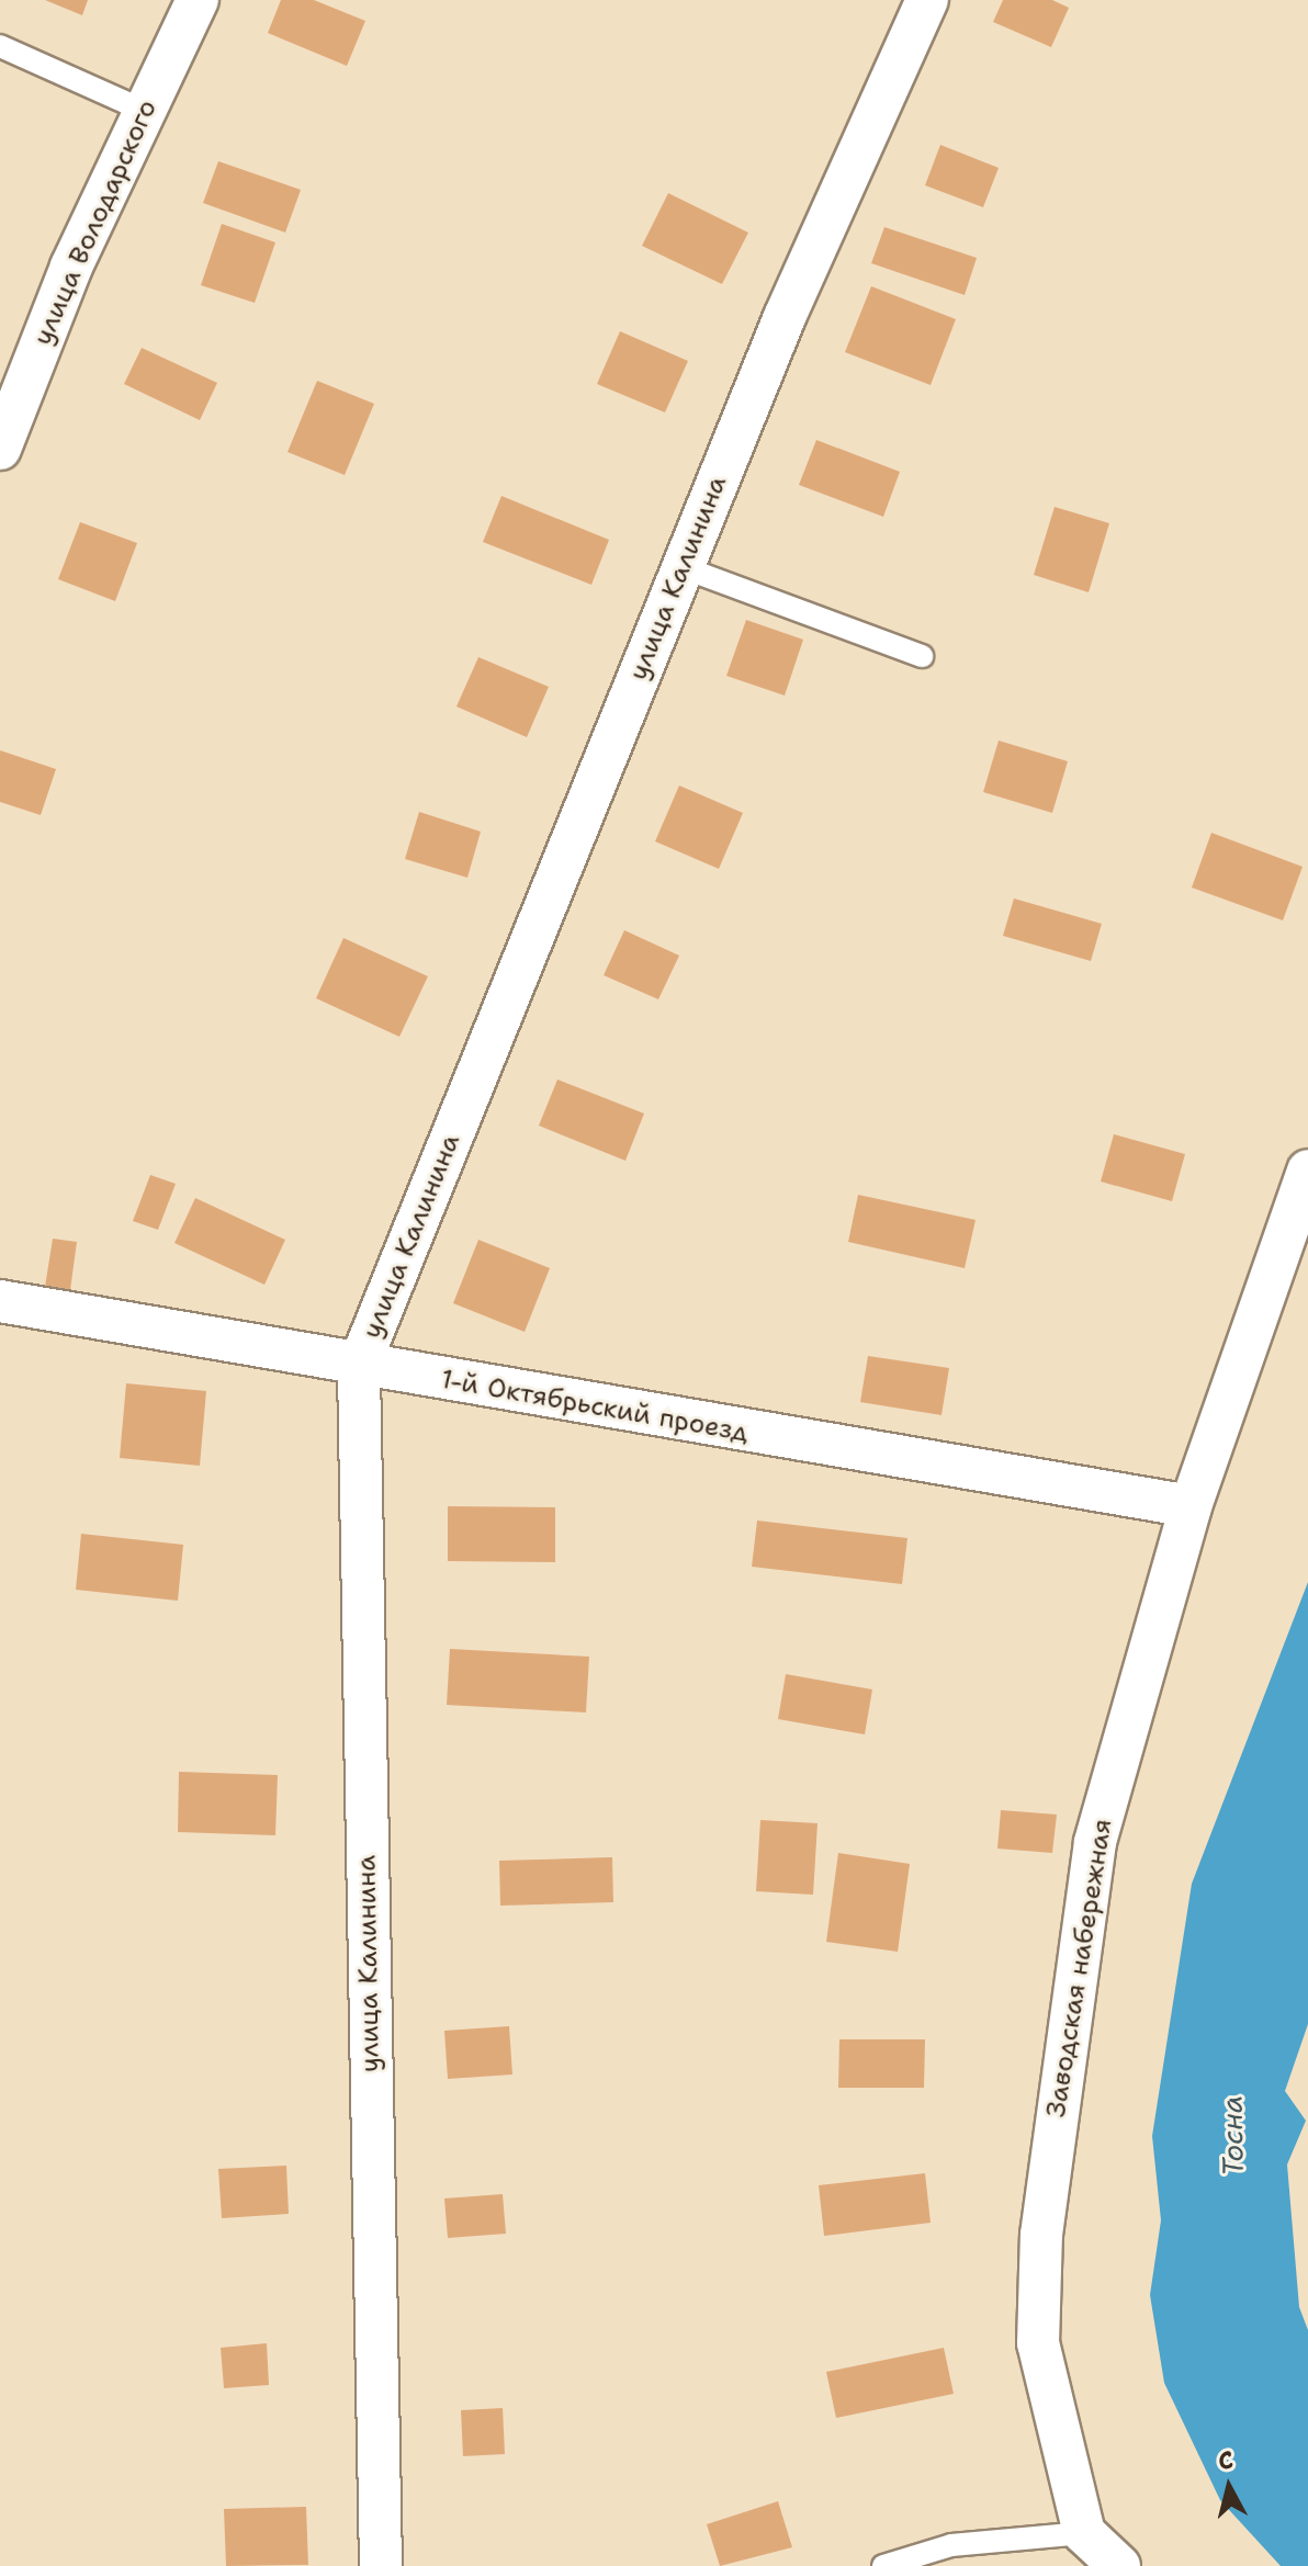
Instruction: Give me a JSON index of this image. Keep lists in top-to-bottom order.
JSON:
{
  "streets": {
    "street": [
      "улица Володарского",
      "улица Калинина",
      "1-й Октябрьский проезд",
      "Заводская набережная"
    ]
  },
  "crossings": [
    ["улица Калинина", "1-й Октябрьский проезд"],
    ["1-й Октябрьский проезд", "Заводская набережная"]
  ],
  "water": ["Тосна"],
  "north": "top"
}
